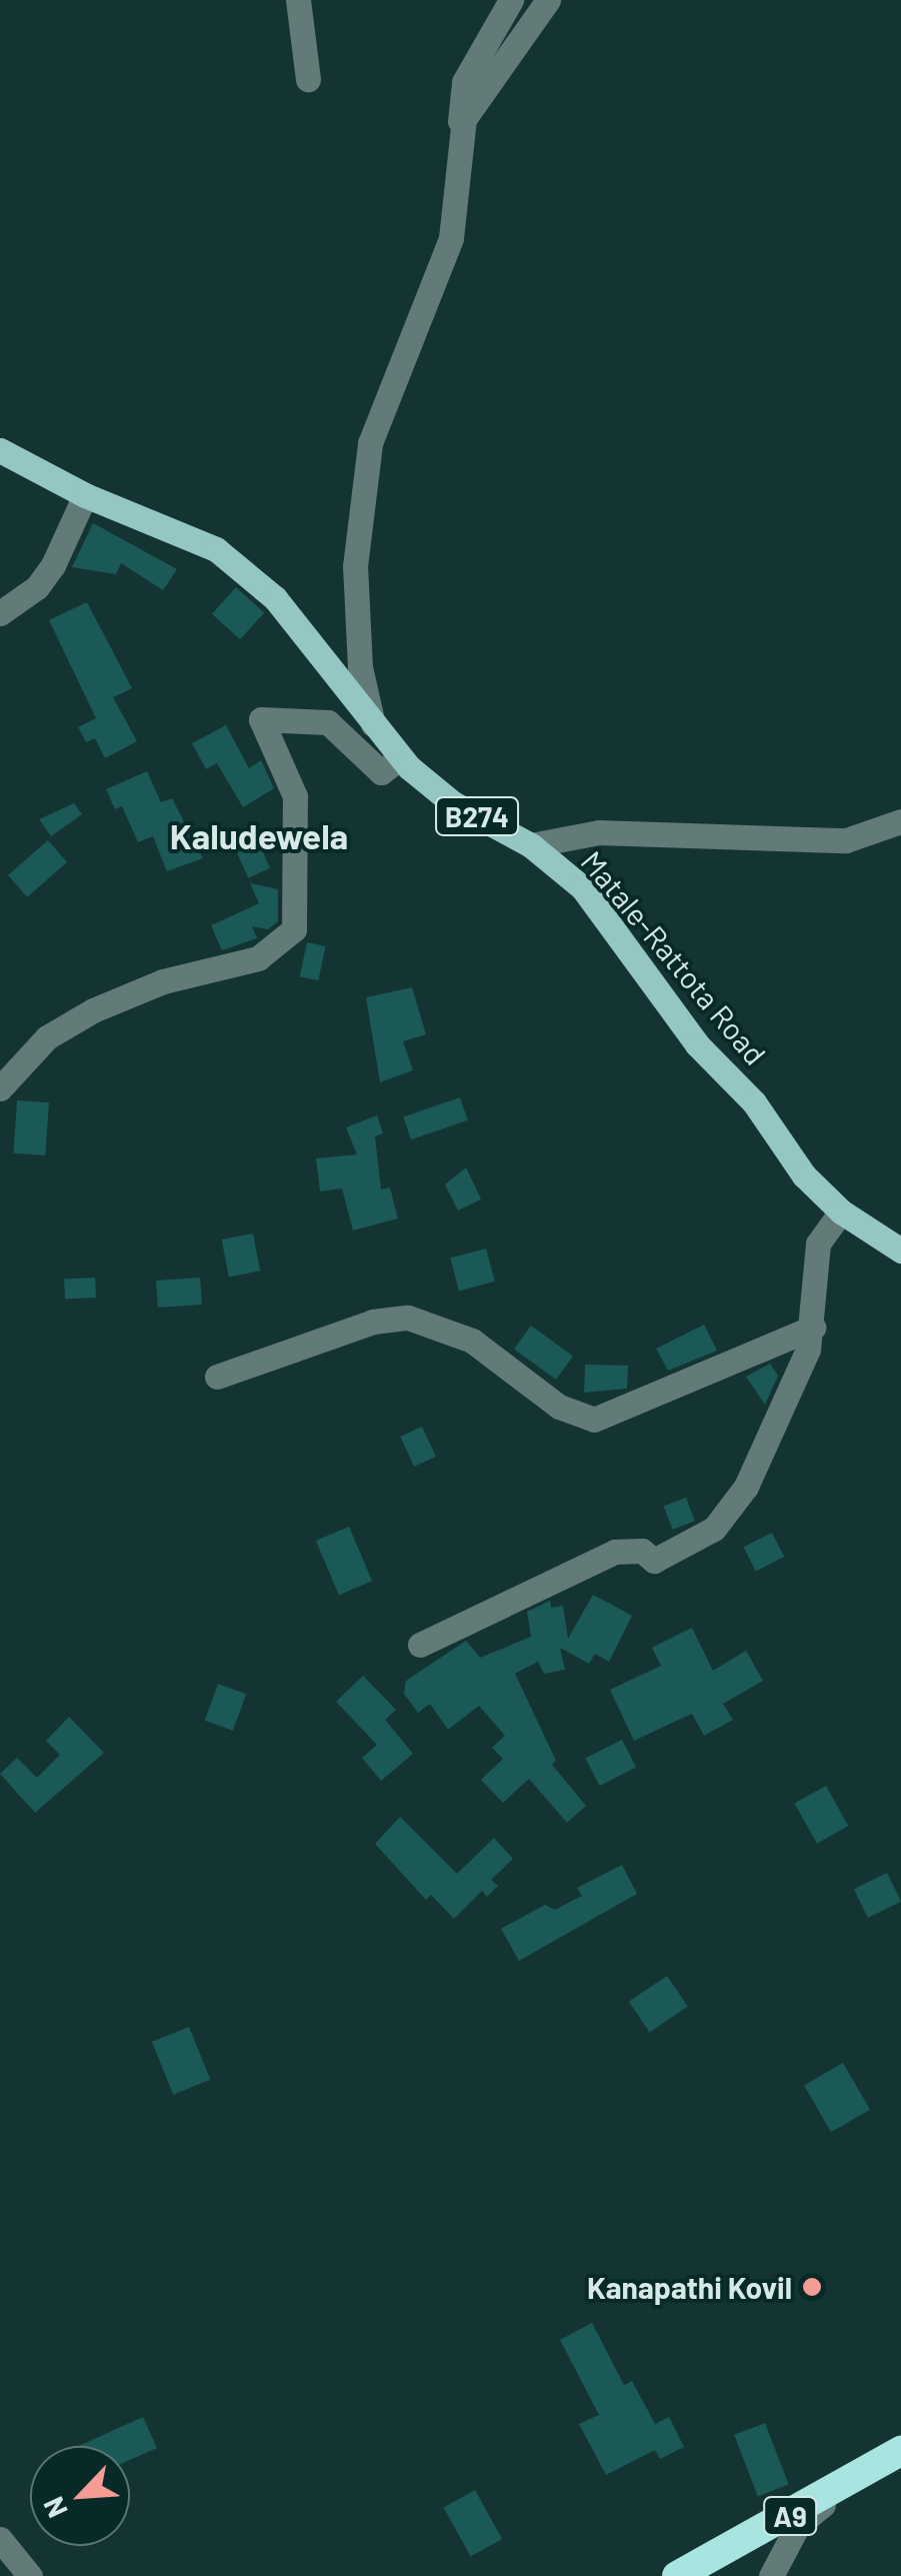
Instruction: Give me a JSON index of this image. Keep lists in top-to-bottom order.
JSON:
{
  "streets": {
    "highway": ["A9"],
    "main road": ["B274", "Matale-Rattota Road"]
  },
  "districts": ["Kaludewela"],
  "places": ["Kanapathi Kovil"],
  "north": "bottom left"
}
